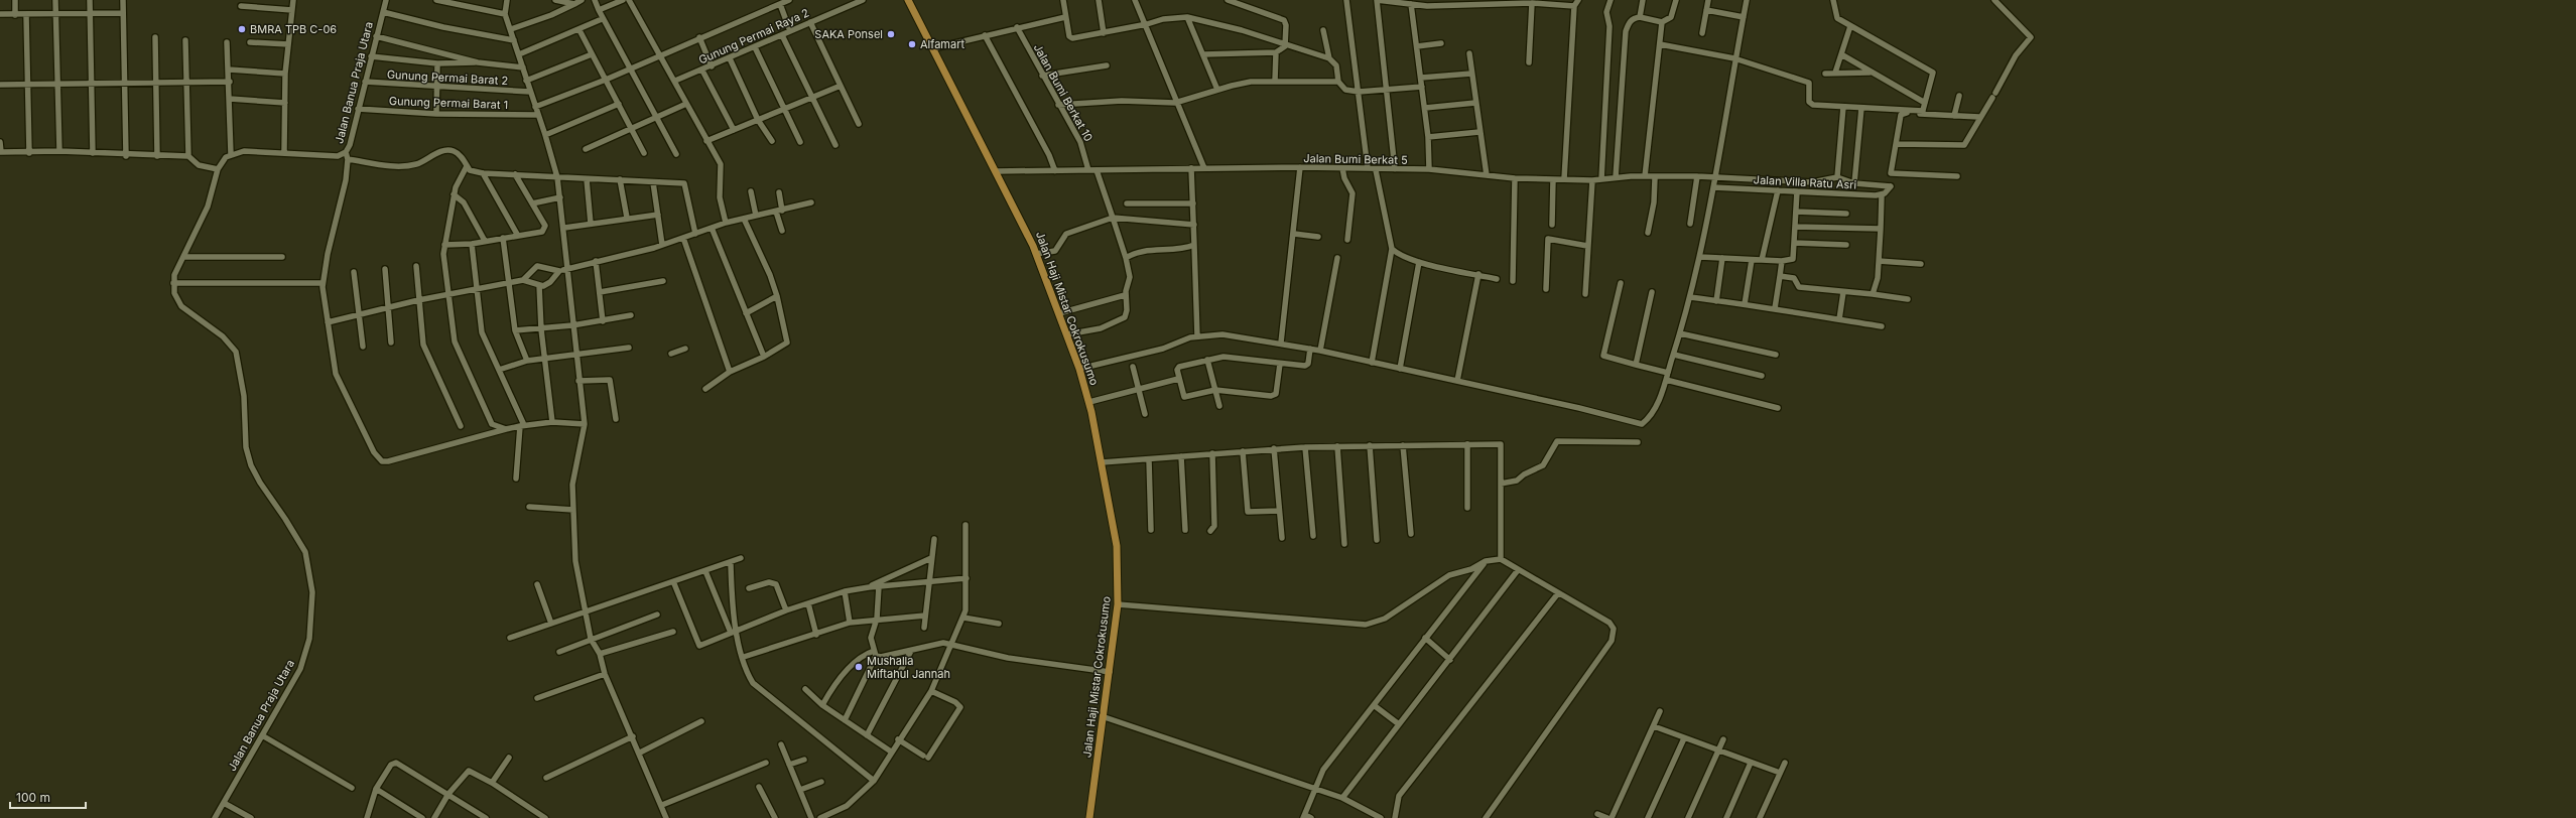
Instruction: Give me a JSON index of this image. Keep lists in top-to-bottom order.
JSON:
{
  "streets": {
    "main road": ["Jalan Haji Mistar Cokrokusumo"],
    "street": [
      "Gunung Permai Raya 2",
      "Gunung Permai Barat 2",
      "Jalan Banua Praja Utara",
      "Jalan Bumi Berkat 10",
      "Gunung Permai Barat 1",
      "Jalan Bumi Berkat 5",
      "Jalan Villa Ratu Asri"
    ]
  },
  "crossings": [
    ["Gunung Permai Barat 2", "Jalan Banua Praja Utara"],
    ["Jalan Banua Praja Utara", "Gunung Permai Barat 1"],
    ["Jalan Bumi Berkat 10", "Jalan Bumi Berkat 5"],
    ["Jalan Bumi Berkat 5", "Jalan Haji Mistar Cokrokusumo"]
  ],
  "places": [
    "BMRA TPB C-06",
    "SAKA Ponsel",
    "Alfamart",
    "Mushalla Miftahul Jannah"
  ],
  "scale_bar": "100 m"
}
